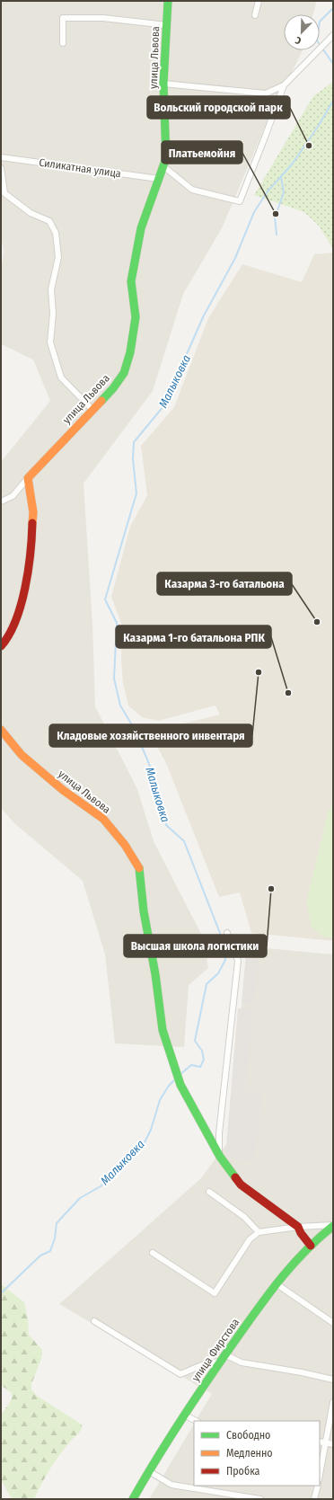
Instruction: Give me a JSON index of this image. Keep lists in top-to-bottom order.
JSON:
{
  "streets": {
    "street": ["улица Львова", "Силикатная улица", "улица Фирстова"]
  },
  "crossings": [
    ["улица Львова", "Силикатная улица"]
  ],
  "water": ["Малыковка"],
  "places": [
    "Вольский городской парк",
    "Платьемойня",
    "Казарма 3-го батальона",
    "Кладовые хозяйственного инвентаря",
    "Казарма 1-го батальона РПК",
    "Высшая школа логистики"
  ],
  "legend": ["Свободно", "Медленно", "Пробка"],
  "north": "bottom left"
}
